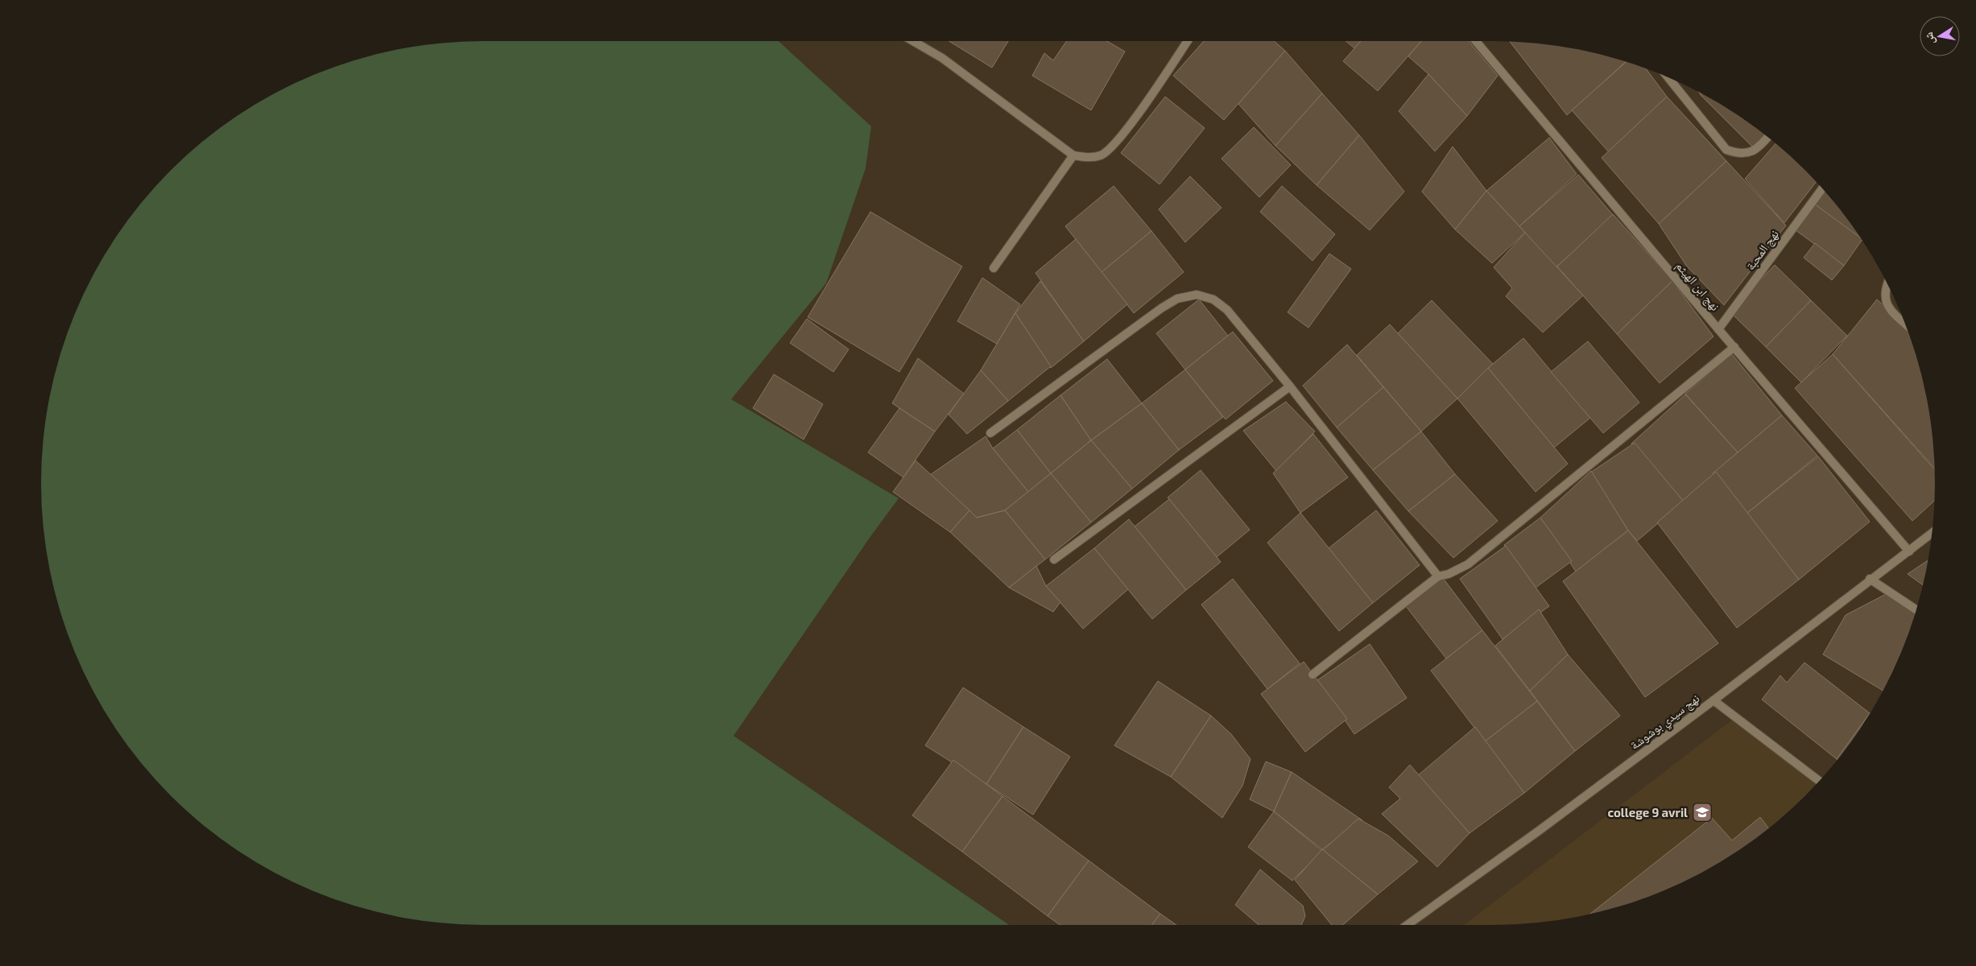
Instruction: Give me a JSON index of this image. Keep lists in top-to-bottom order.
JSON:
{
  "streets": {
    "street": ["نهج المحبة", "نهج ابن الهيثم", "نهج سيدي بوشوشة"]
  },
  "crossings": [
    ["نهج المحبة", "نهج ابن الهيثم"],
    ["نهج ابن الهيثم", "نهج سيدي بوشوشة"]
  ],
  "places": {
    "school or university": ["college 9 avril"]
  },
  "north": "left"
}
